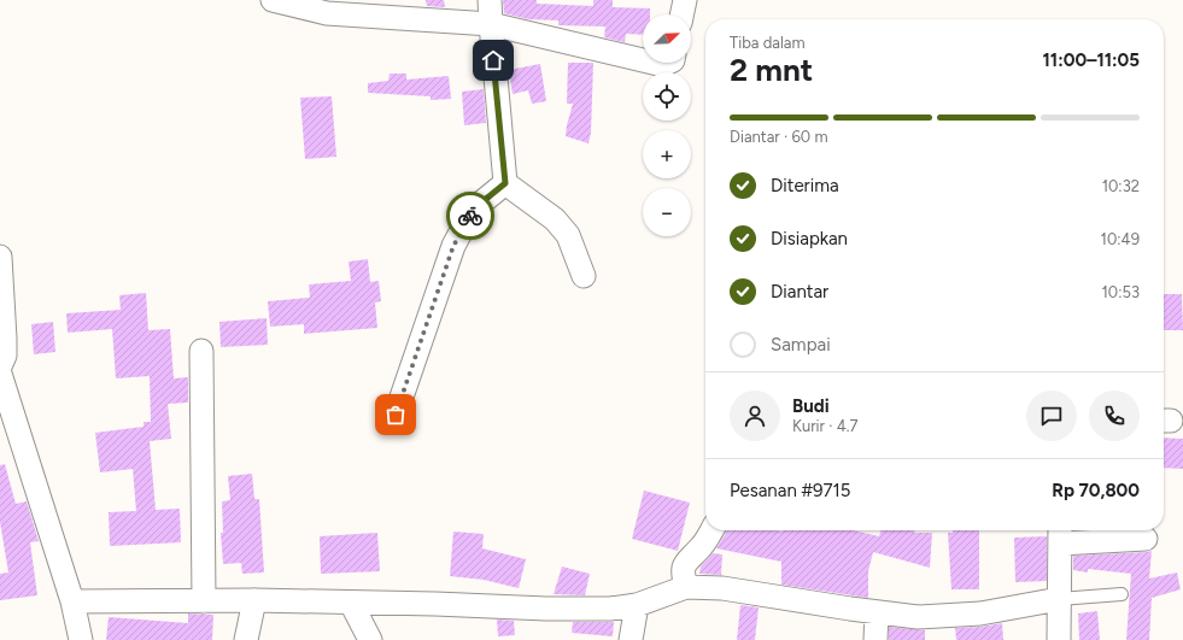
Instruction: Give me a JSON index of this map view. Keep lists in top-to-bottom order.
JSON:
{
  "north": "top right",
  "page": {
    "map_buttons": ["+", "−"],
    "heading": ["2 mnt", "Tiba dalam", "11:00–11:05"],
    "panel": [
      "Budi",
      "Kurir · 4.7",
      "Pesanan #9715",
      "Rp 70,800"
    ],
    "bar": "Diantar · 60 m",
    "list": [
      ["Diterima", "10:32"],
      ["Disiapkan", "10:49"],
      ["Diantar", "10:53"],
      "Sampai"
    ]
  }
}
